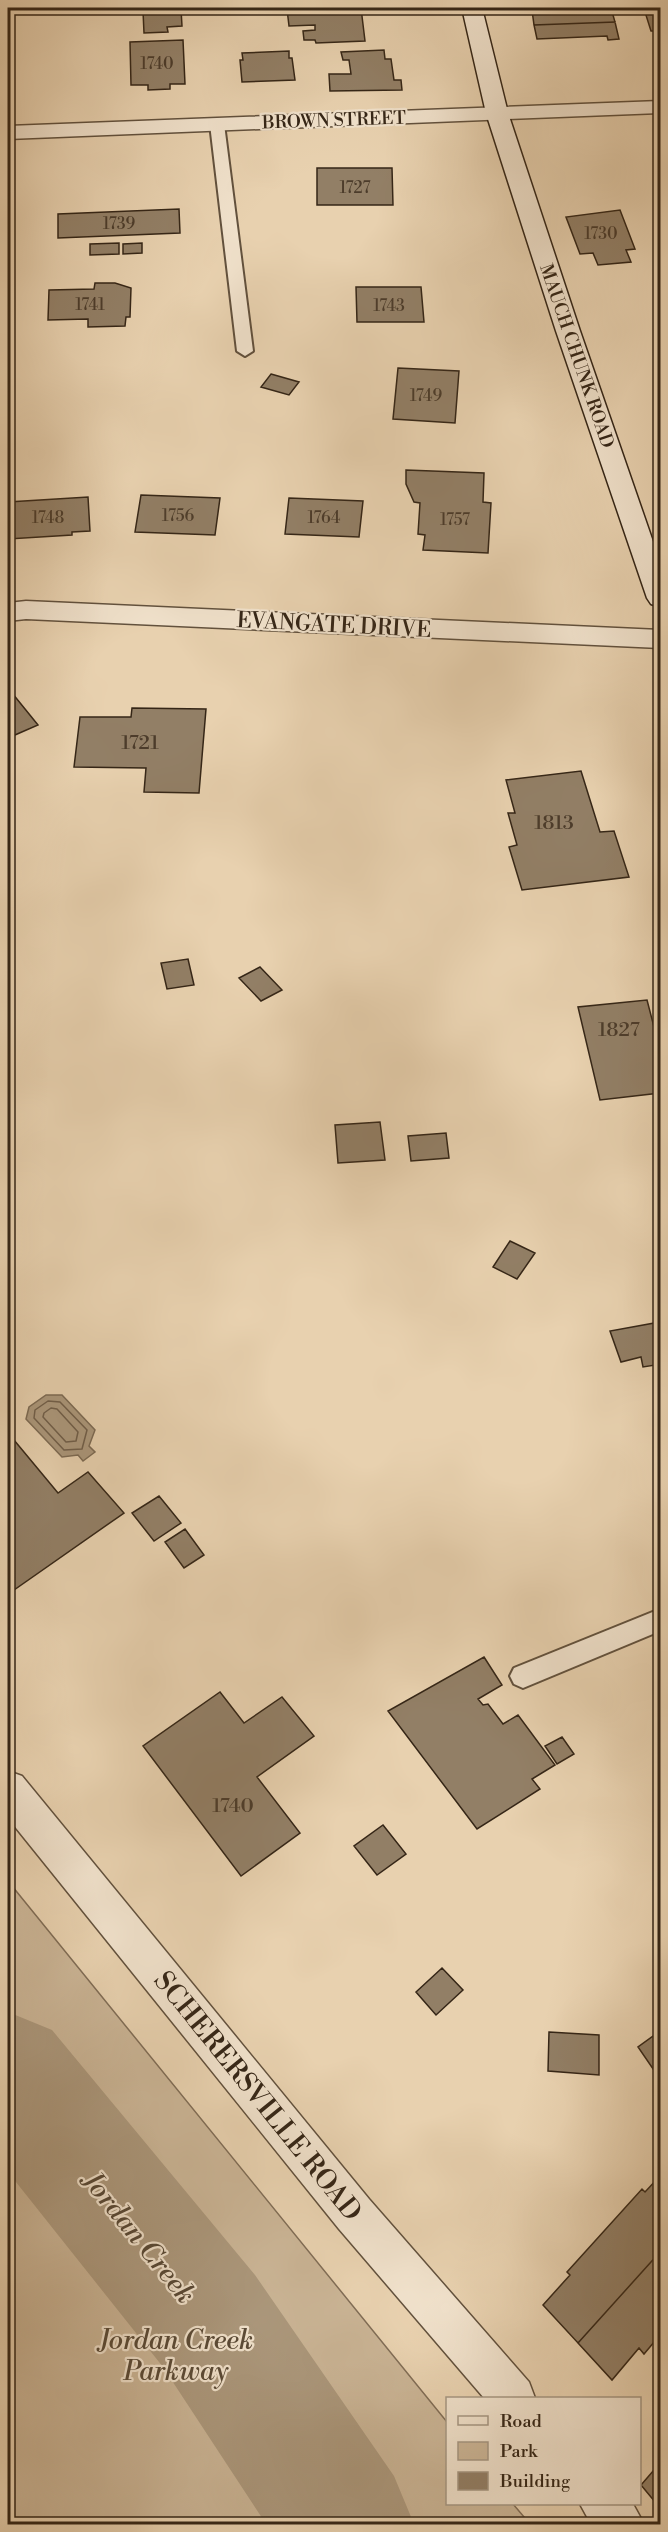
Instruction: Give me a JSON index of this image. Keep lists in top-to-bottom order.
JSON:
{
  "streets": {
    "street": [
      "BROWN STREET",
      "MAUCH CHUNK ROAD",
      "EVANGATE DRIVE",
      "SCHERERSVILLE ROAD"
    ]
  },
  "crossings": [
    ["BROWN STREET", "MAUCH CHUNK ROAD"]
  ],
  "water": ["Jordan Creek"],
  "parks": ["Jordan Creek Parkway"],
  "house_numbers": [
    "1740",
    "1727",
    "1739",
    "1730",
    "1741",
    "1743",
    "1749",
    "1756",
    "1748",
    "1764",
    "1757",
    "1721",
    "1813",
    "1827",
    "1740"
  ],
  "legend": ["Road", "Park", "Building"]
}
